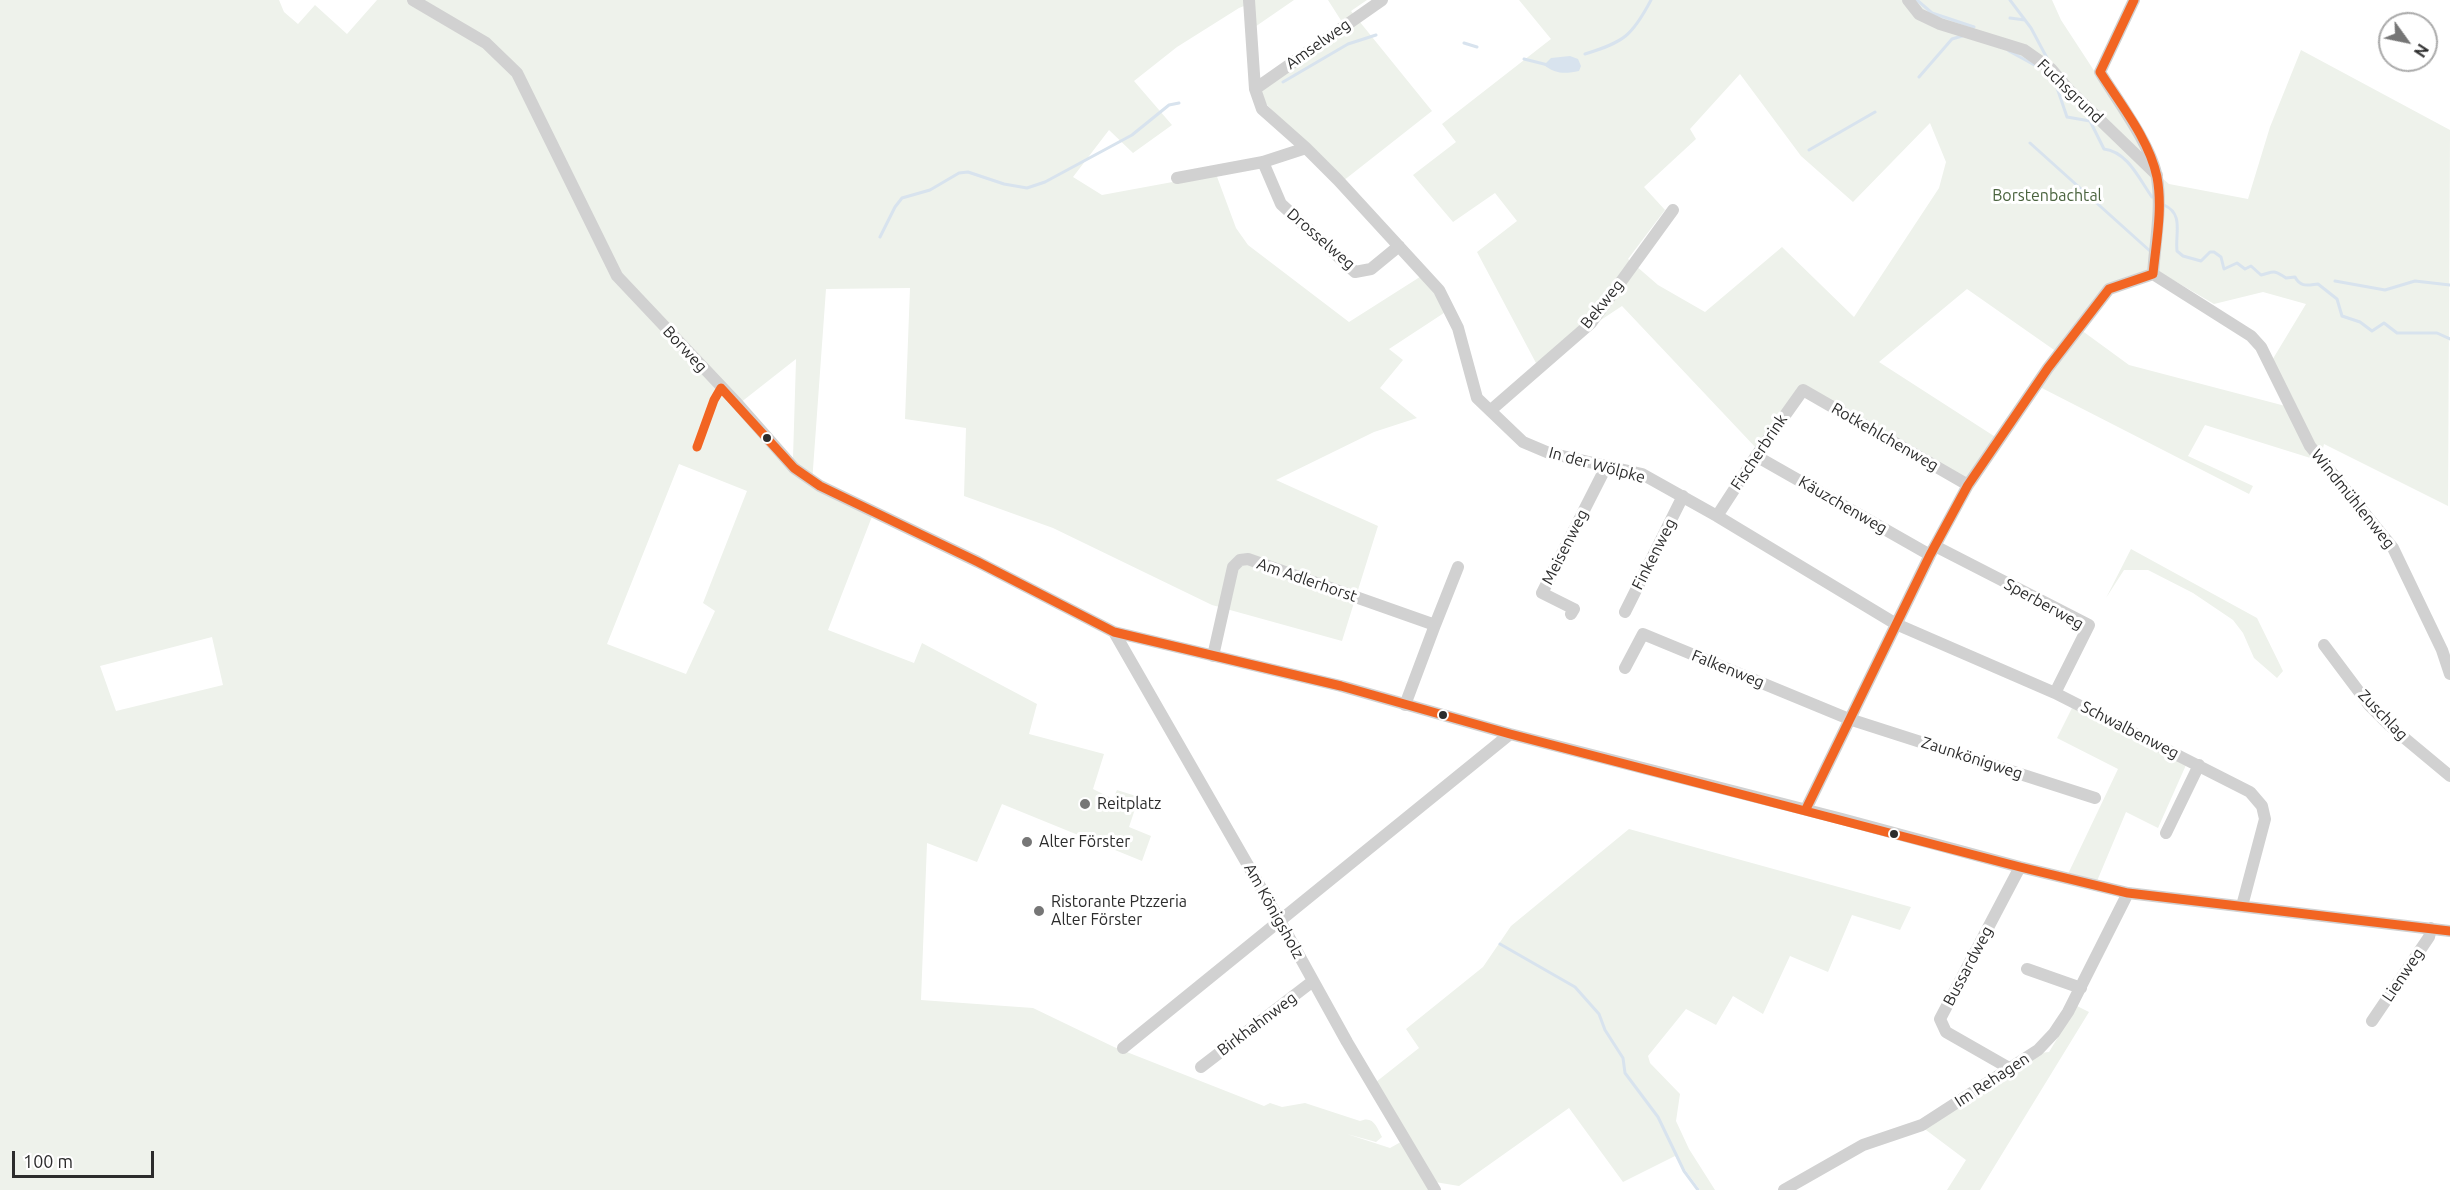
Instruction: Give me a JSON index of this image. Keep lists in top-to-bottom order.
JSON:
{
  "streets": {
    "street": [
      "Amselweg",
      "Fuchsgrund",
      "Drosselweg",
      "Bekweg",
      "Borweg",
      "Rotkehlchenweg",
      "Fischerbrink",
      "In der Wölpke",
      "Windmühlenweg",
      "Käuzchenweg",
      "Meisenweg",
      "Finkenweg",
      "Am Adlerhorst",
      "Sperberweg",
      "Falkenweg",
      "Zuschlag",
      "Schwalbenweg",
      "Zaunkönigweg",
      "Am Königsholz",
      "Bussardweg",
      "Lienweg",
      "Birkhahnweg",
      "Im Rehagen"
    ]
  },
  "crossings": [
    ["Amselweg", "In der Wölpke"],
    ["Drosselweg", "In der Wölpke"],
    ["Bekweg", "In der Wölpke"],
    ["Borweg", "Am Adlerhorst"],
    ["Borweg", "Schwalbenweg"],
    ["Borweg", "Am Königsholz"],
    ["Borweg", "Bussardweg"],
    ["Borweg", "Lienweg"],
    ["Borweg", "Im Rehagen"],
    ["Rotkehlchenweg", "Fischerbrink"],
    ["Fischerbrink", "In der Wölpke"],
    ["Fischerbrink", "Käuzchenweg"],
    ["In der Wölpke", "Meisenweg"],
    ["In der Wölpke", "Finkenweg"],
    ["In der Wölpke", "Schwalbenweg"],
    ["Käuzchenweg", "Sperberweg"],
    ["Sperberweg", "Schwalbenweg"],
    ["Falkenweg", "Zaunkönigweg"],
    ["Am Königsholz", "Birkhahnweg"],
    ["Bussardweg", "Im Rehagen"]
  ],
  "parks": ["Borstenbachtal"],
  "places": ["Reitplatz", "Alter Förster", "Ristorante Ptzzeria Alter Förster"],
  "scale_bar": "100 m",
  "north": "bottom right"
}
